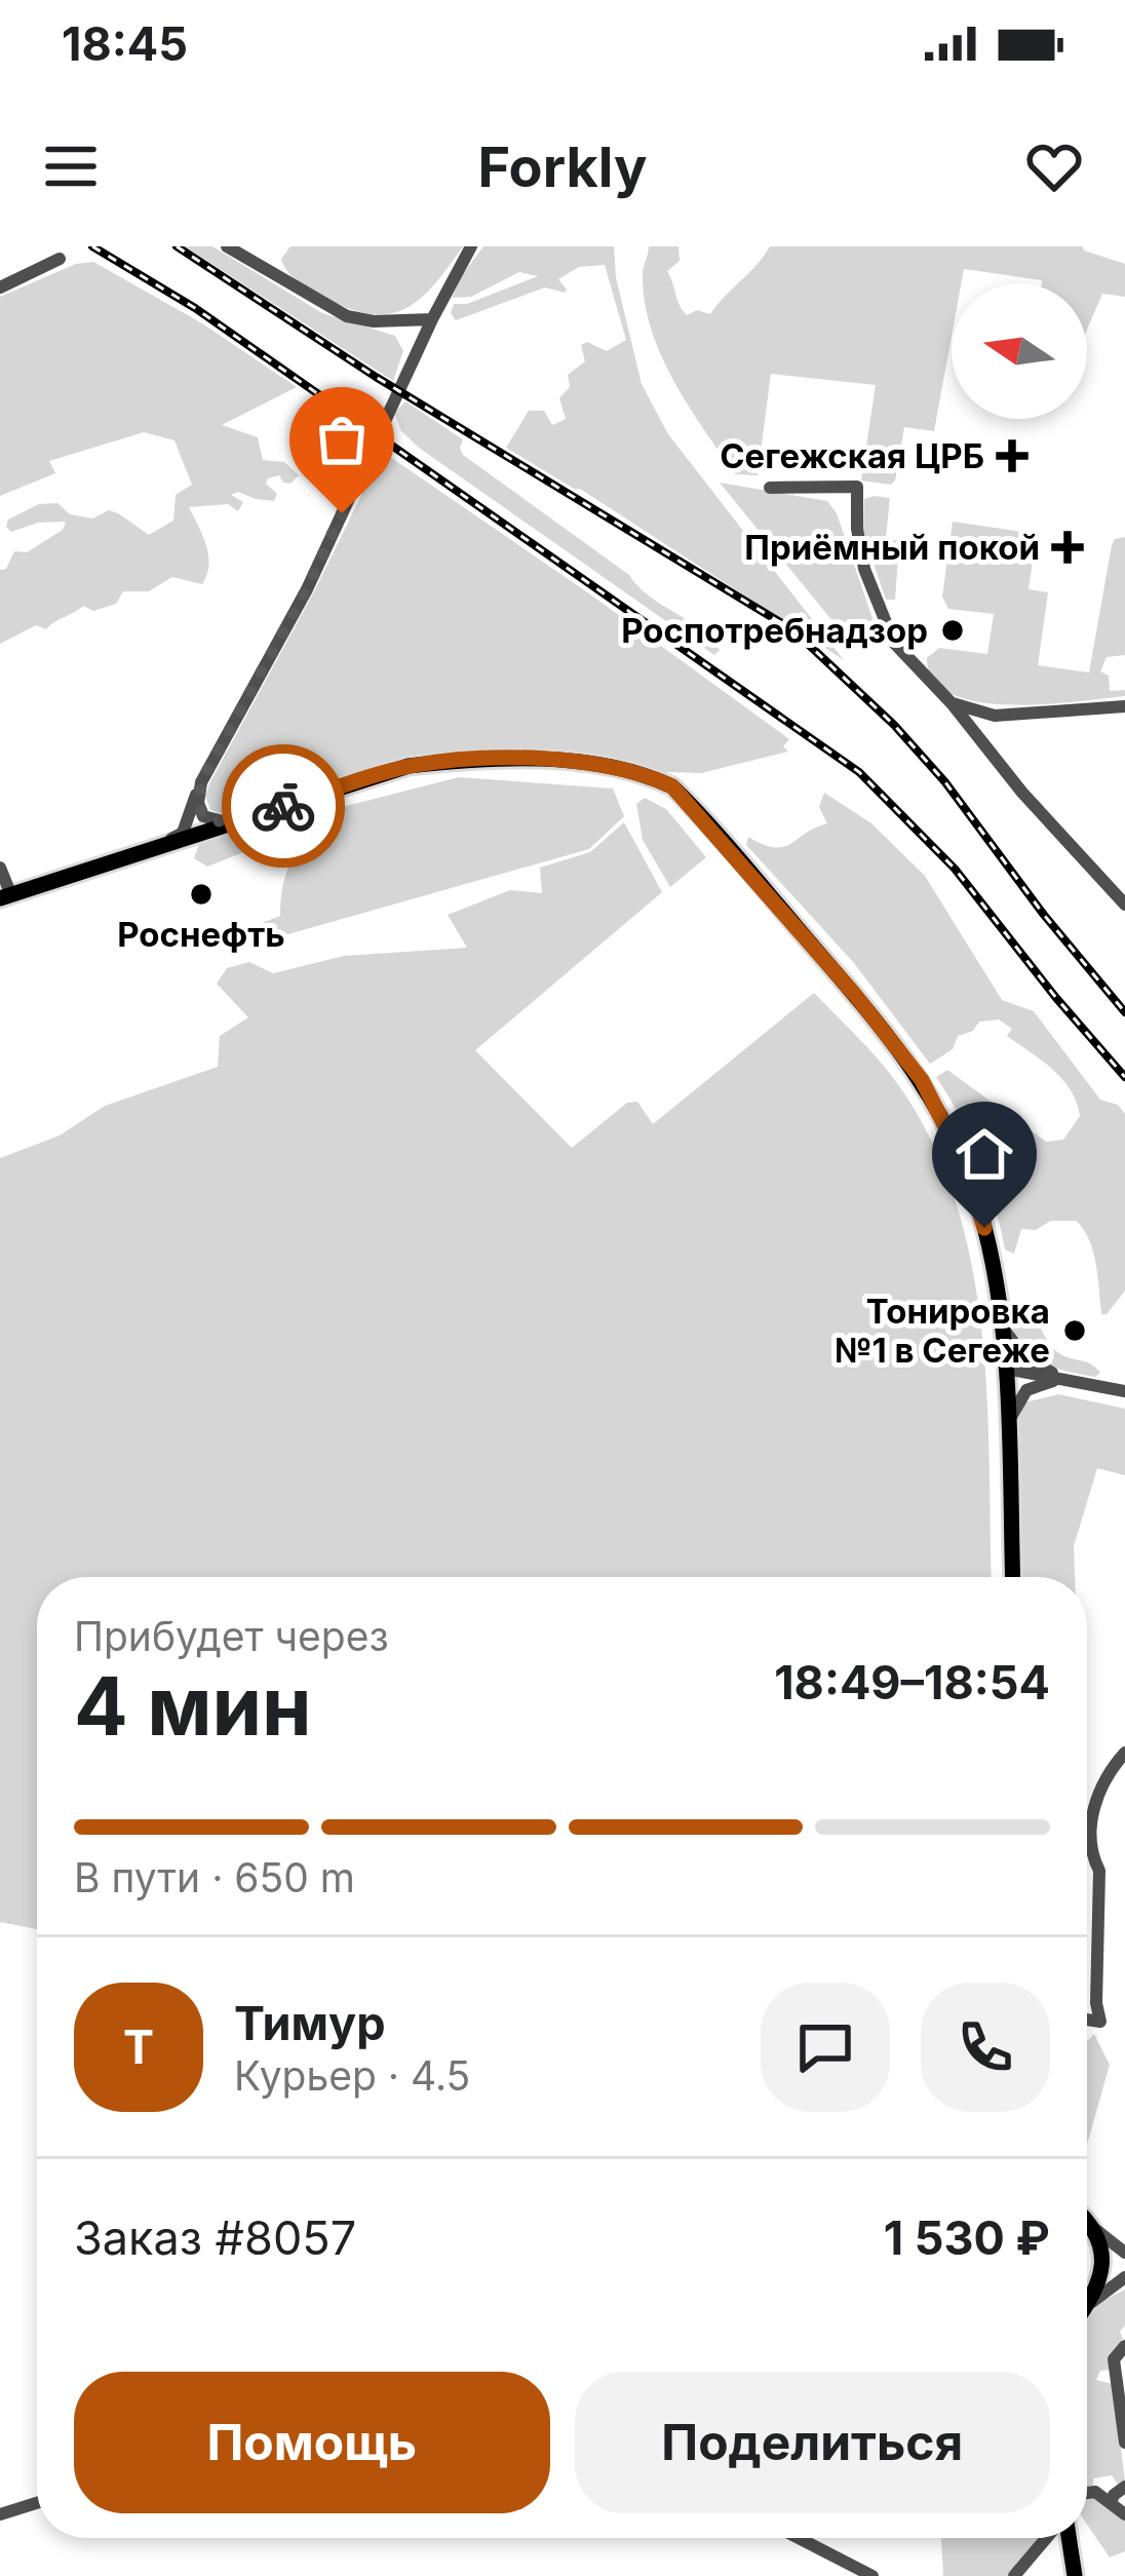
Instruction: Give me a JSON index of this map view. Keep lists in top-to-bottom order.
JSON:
{
  "places": {
    "health": ["Сегежская ЦРБ", "Приёмный покой"],
    "other": ["Роспотребнадзор", "Роснефть", "Тонировка №1 в Сегеже"]
  },
  "north": "left",
  "page": {
    "status": "18:45",
    "header": "Forkly",
    "heading": ["4 мин", "Прибудет через", "18:49–18:54"],
    "panel": [
      "Тимур",
      "Курьер · 4.5",
      "Заказ #8057",
      "1 530 ₽"
    ],
    "bar": "В пути · 650 m",
    "round": "Т",
    "buttons": ["Помощь", "Поделиться"]
  }
}
